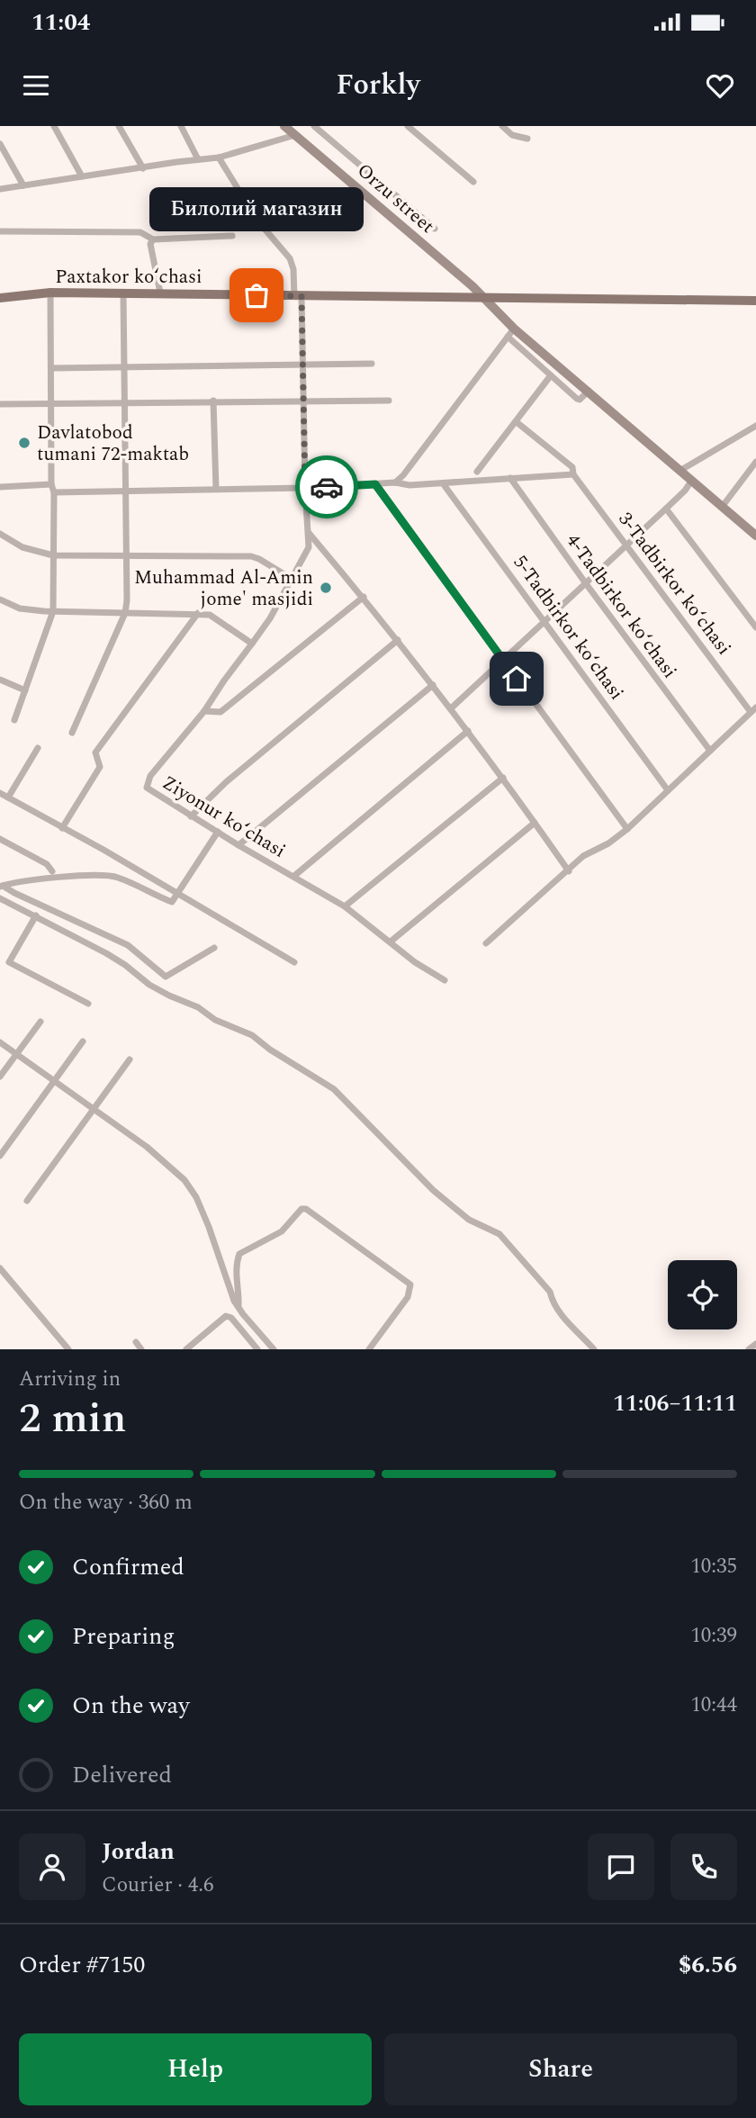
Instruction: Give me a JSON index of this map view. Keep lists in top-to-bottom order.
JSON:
{
  "streets": {
    "main road": ["Orzu street", "Paxtakor koʻchasi"],
    "street": [
      "3-Tadbirkor koʻchasi",
      "4-Tadbirkor koʻchasi",
      "5-Tadbirkor koʻchasi",
      "Ziyonur koʻchasi"
    ]
  },
  "crossings": [
    ["Orzu street", "Paxtakor koʻchasi"],
    ["Paxtakor koʻchasi", "Ziyonur koʻchasi"]
  ],
  "places": ["Билолий магазин", "Davlatobod tumani 72-maktab", "Muhammad Al-Amin jome' masjidi"],
  "page": {
    "status": "11:04",
    "header": "Forkly",
    "bubble": "Билолий магазин",
    "heading": ["2 min", "Arriving in", "11:06–11:11"],
    "panel": [
      "Jordan",
      "Courier · 4.6",
      "Order #7150",
      "$6.56"
    ],
    "bar": "On the way · 360 m",
    "list": [
      ["Confirmed", "10:35"],
      ["Preparing", "10:39"],
      ["On the way", "10:44"],
      "Delivered"
    ],
    "buttons": ["Help", "Share"]
  }
}
